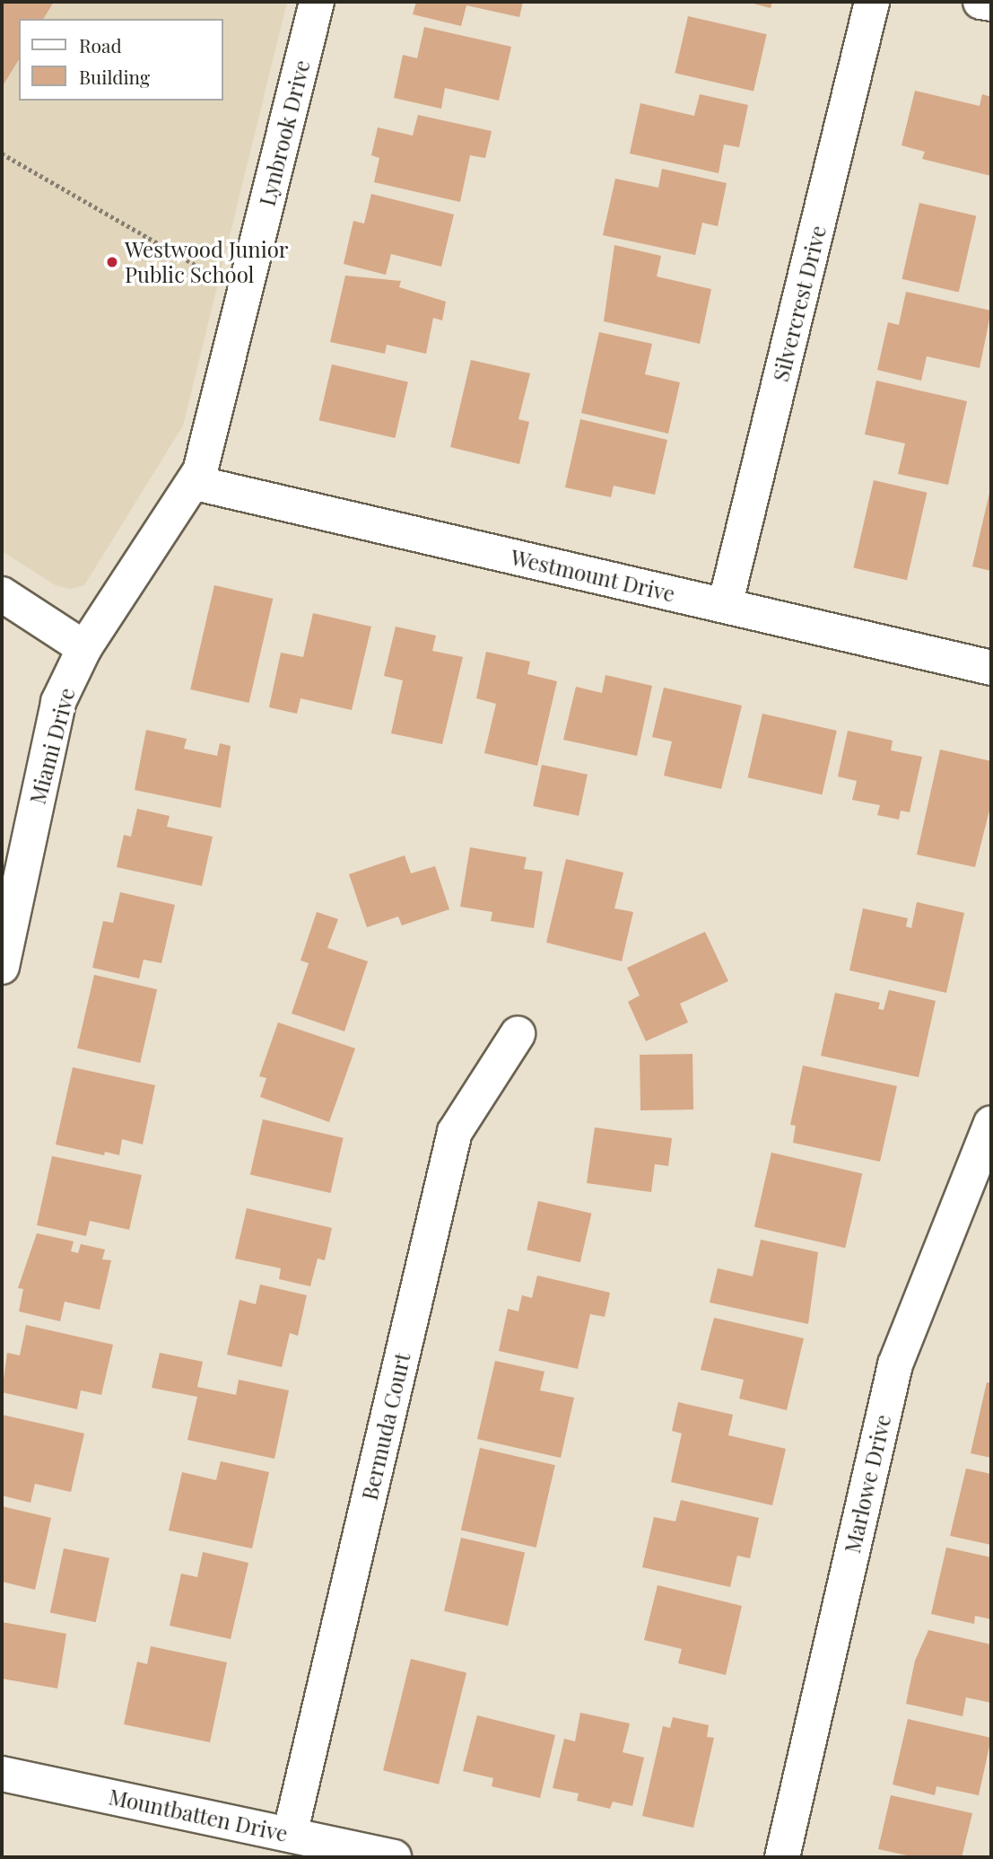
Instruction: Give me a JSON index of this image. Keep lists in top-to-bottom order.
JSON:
{
  "streets": {
    "street": [
      "Lynbrook Drive",
      "Silvercrest Drive",
      "Westmount Drive",
      "Miami Drive",
      "Bermuda Court",
      "Marlowe Drive",
      "Mountbatten Drive"
    ]
  },
  "crossings": [
    ["Lynbrook Drive", "Westmount Drive"],
    ["Lynbrook Drive", "Miami Drive"],
    ["Silvercrest Drive", "Westmount Drive"],
    ["Westmount Drive", "Miami Drive"],
    ["Bermuda Court", "Mountbatten Drive"]
  ],
  "places": ["Westwood Junior Public School"],
  "legend": ["Road", "Building"]
}
